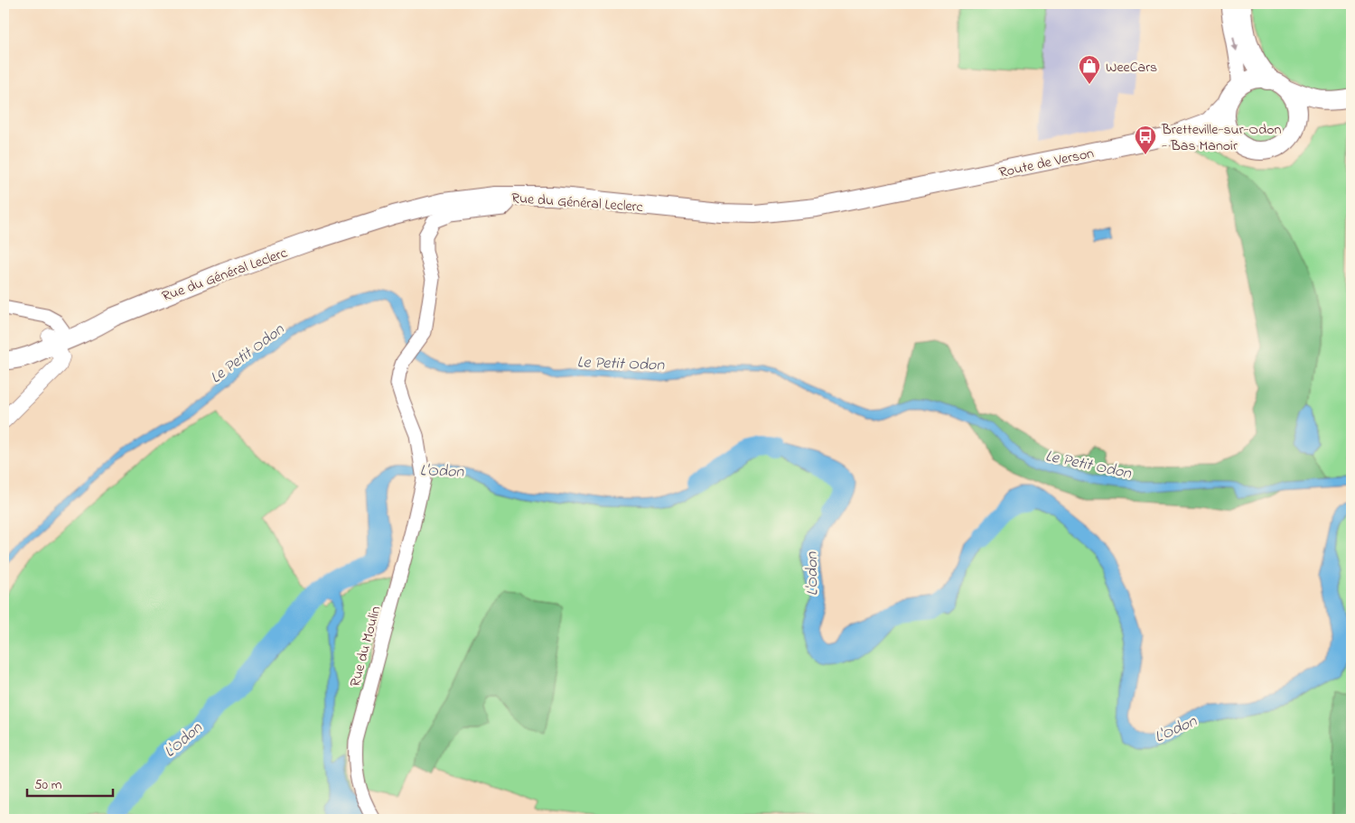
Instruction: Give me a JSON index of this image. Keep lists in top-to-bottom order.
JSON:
{
  "streets": {
    "main road": ["Route de Verson", "Rue du Général Leclerc"],
    "street": ["Rue du Moulin"]
  },
  "crossings": [
    ["Route de Verson", "Rue du Général Leclerc"],
    ["Rue du Général Leclerc", "Rue du Moulin"]
  ],
  "water": ["Le Petit Odon", "L'Odon"],
  "places": {
    "shop": ["WeeCars"],
    "bus stop": ["Bretteville-sur-Odon - Bas Manoir"]
  },
  "scale_bar": "50 m"
}
